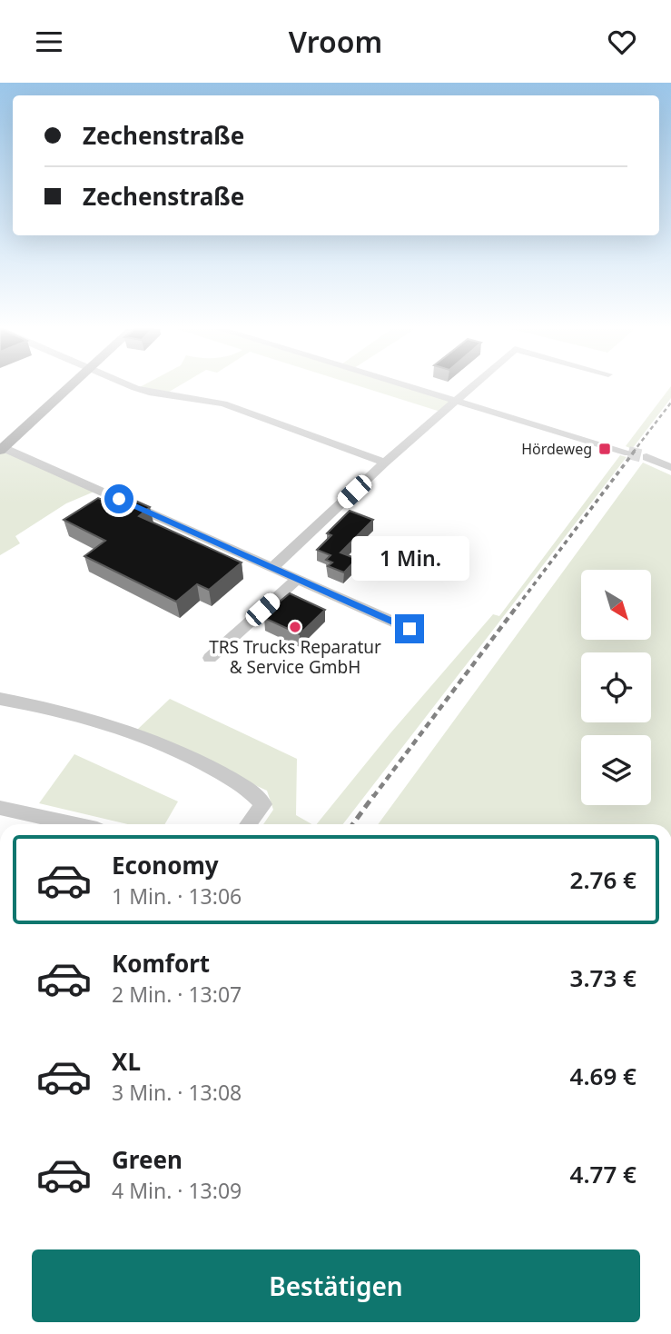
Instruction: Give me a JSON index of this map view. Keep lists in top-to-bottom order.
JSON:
{
  "places": {
    "transit": ["Hördeweg"],
    "other": ["TRS Trucks Reparatur & Service GmbH"]
  },
  "north": "bottom right",
  "page": {
    "header": "Vroom",
    "banner": ["Zechenstraße", "Zechenstraße"],
    "bubble": "1 Min.",
    "list": [
      {
        "name": "Economy",
        "note": "1 Min. · 13:06",
        "value": "2.76 €"
      },
      {
        "name": "Komfort",
        "note": "2 Min. · 13:07",
        "value": "3.73 €"
      },
      {
        "name": "XL",
        "note": "3 Min. · 13:08",
        "value": "4.69 €"
      },
      {
        "name": "Green",
        "note": "4 Min. · 13:09",
        "value": "4.77 €"
      }
    ],
    "buttons": "Bestätigen"
  }
}
